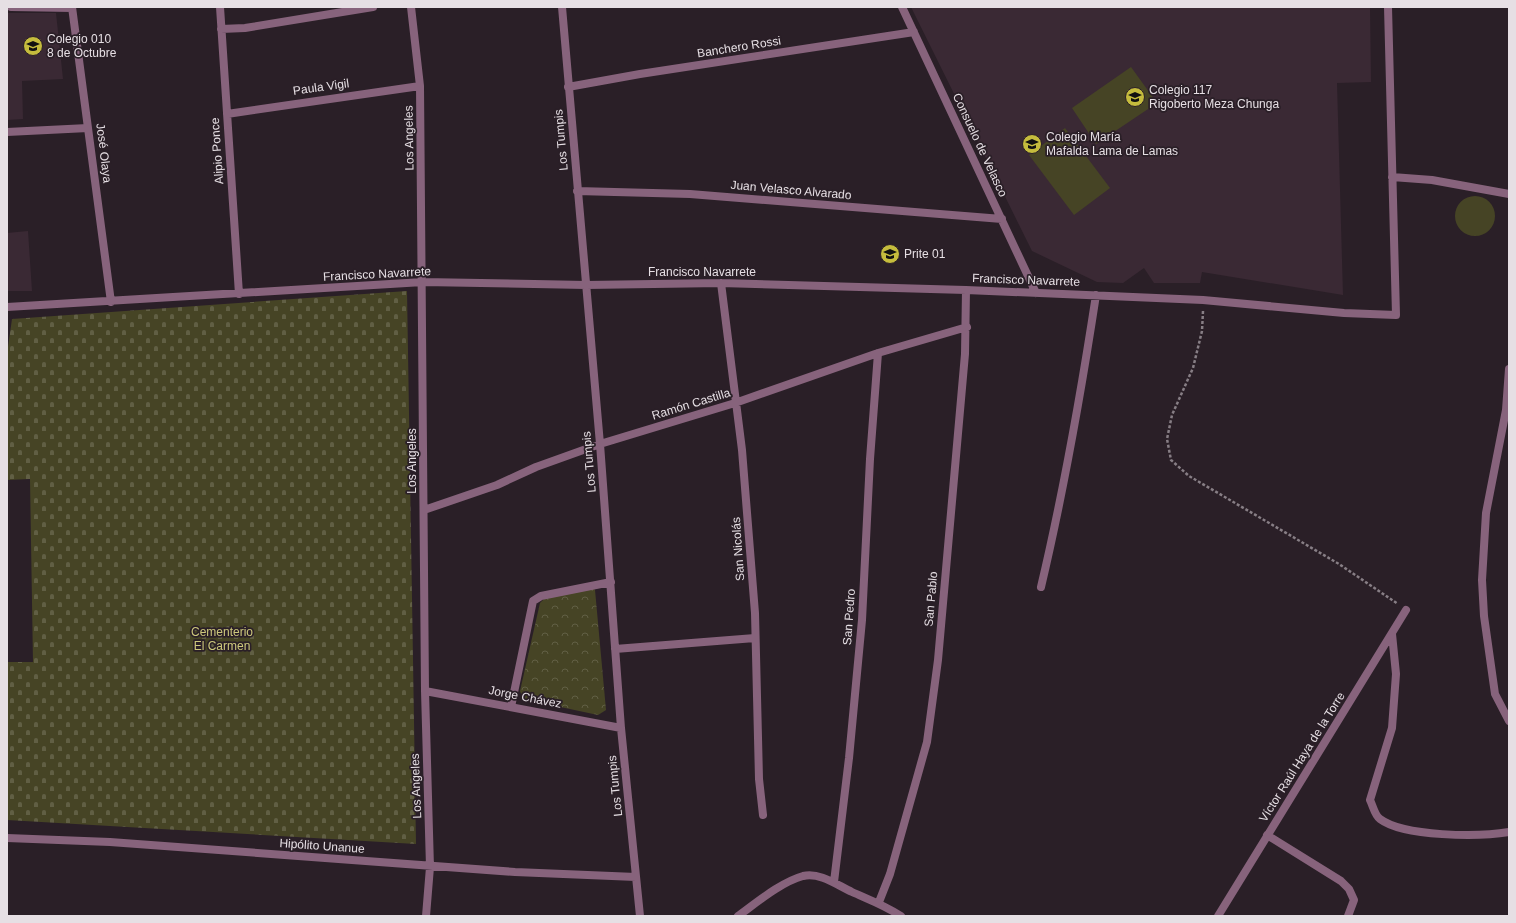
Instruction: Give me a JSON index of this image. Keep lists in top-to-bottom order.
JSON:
{
  "streets": {
    "street": [
      "Banchero Rossi",
      "Paula Vigil",
      "Los Angeles",
      "Los Tumpis",
      "Consuelo de Velasco",
      "Alipio Ponce",
      "José Olaya",
      "Juan Velasco Alvarado",
      "Francisco Navarrete",
      "Ramón Castilla",
      "San Nicolás",
      "San Pablo",
      "San Pedro",
      "Jorge Chávez",
      "Víctor Raúl Haya de la Torre",
      "Hipólito Unanue"
    ]
  },
  "crossings": [
    ["Banchero Rossi", "Los Tumpis"],
    ["Banchero Rossi", "Consuelo de Velasco"],
    ["Paula Vigil", "Los Angeles"],
    ["Paula Vigil", "Alipio Ponce"],
    ["Los Angeles", "Francisco Navarrete"],
    ["Los Angeles", "Ramón Castilla"],
    ["Los Angeles", "Jorge Chávez"],
    ["Los Angeles", "Hipólito Unanue"],
    ["Los Tumpis", "Juan Velasco Alvarado"],
    ["Los Tumpis", "Francisco Navarrete"],
    ["Los Tumpis", "Ramón Castilla"],
    ["Los Tumpis", "Jorge Chávez"],
    ["Los Tumpis", "Hipólito Unanue"],
    ["Consuelo de Velasco", "Juan Velasco Alvarado"],
    ["Consuelo de Velasco", "Francisco Navarrete"],
    ["Alipio Ponce", "Francisco Navarrete"],
    ["José Olaya", "Francisco Navarrete"],
    ["Francisco Navarrete", "San Nicolás"],
    ["Francisco Navarrete", "San Pablo"],
    ["Ramón Castilla", "San Nicolás"],
    ["Ramón Castilla", "San Pablo"],
    ["Ramón Castilla", "San Pedro"]
  ],
  "parks": ["Cementerio El Carmen"],
  "places": {
    "school or university": [
      "Colegio 010 8 de Octubre",
      "Colegio 117 Rigoberto Meza Chunga",
      "Colegio María Mafalda Lama de Lamas",
      "Prite 01"
    ]
  }
}
